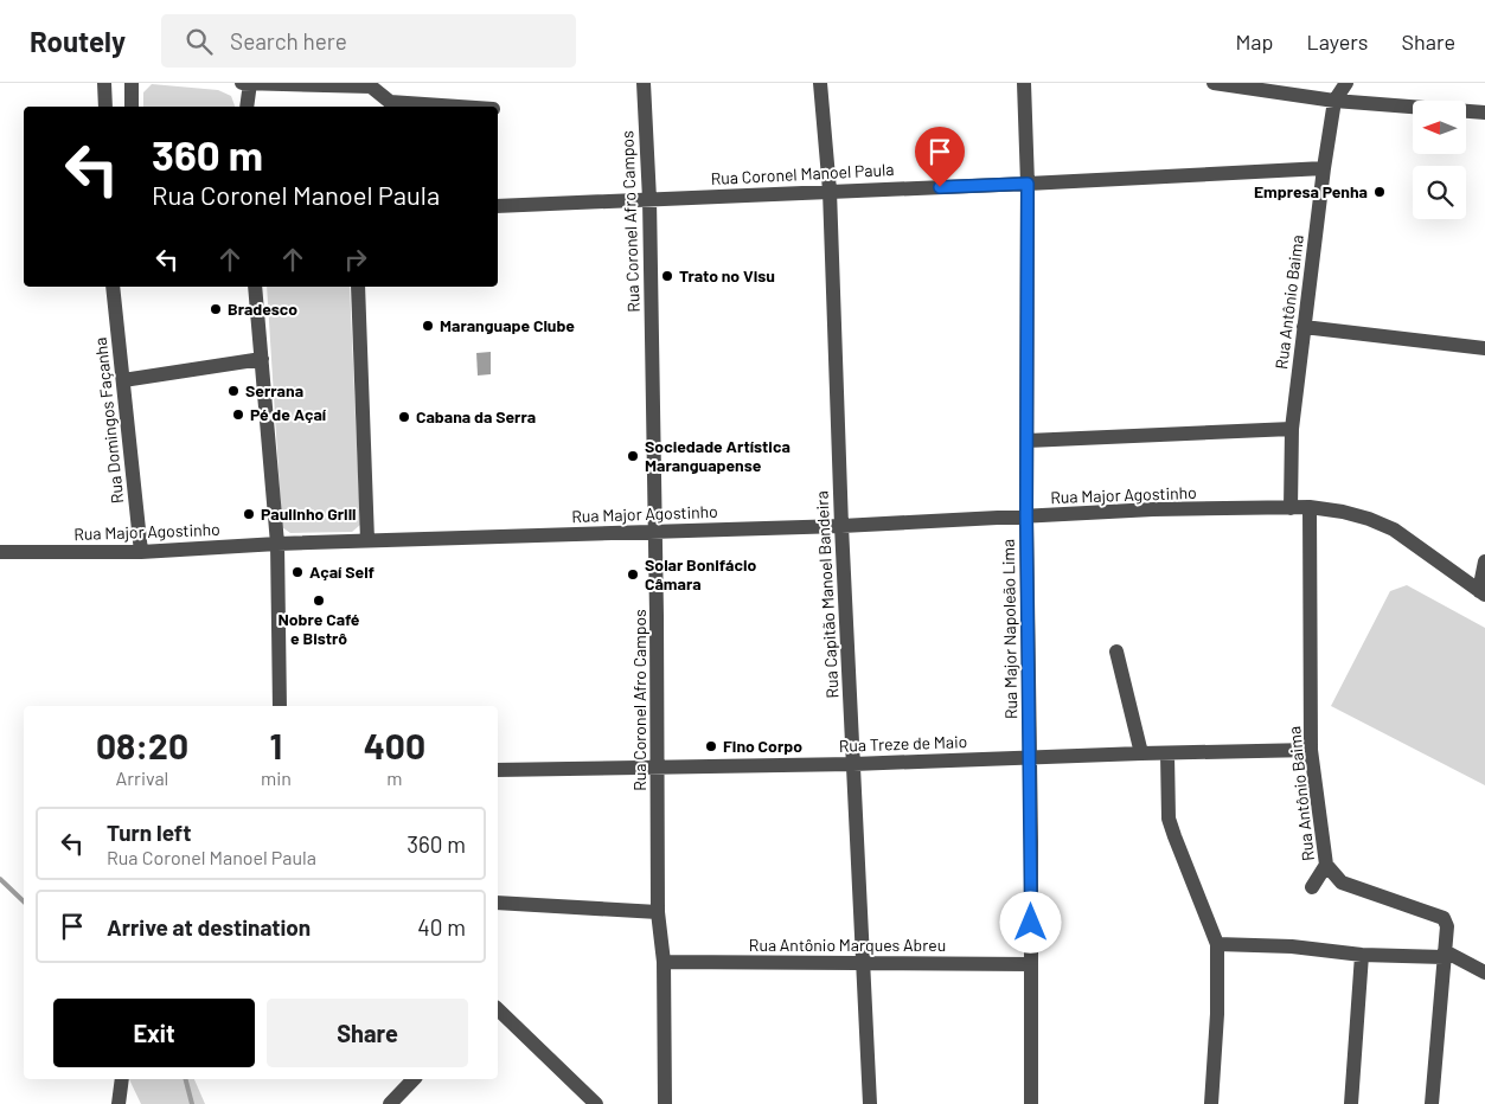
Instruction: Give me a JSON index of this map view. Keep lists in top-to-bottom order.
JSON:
{
  "streets": {
    "street": [
      "Rua Coronel Manoel Paula",
      "Rua Coronel Afro Campos",
      "Rua Antônio Baima",
      "Rua Domingos Façanha",
      "Rua Major Agostinho",
      "Rua Capitão Manoel Bandeira",
      "Rua Major Napoleão Lima",
      "Rua Treze de Maio",
      "Rua Antônio Marques Abreu"
    ]
  },
  "crossings": [
    ["Rua Coronel Manoel Paula", "Rua Coronel Afro Campos"],
    ["Rua Coronel Manoel Paula", "Rua Antônio Baima"],
    ["Rua Coronel Manoel Paula", "Rua Capitão Manoel Bandeira"],
    ["Rua Coronel Manoel Paula", "Rua Major Napoleão Lima"],
    ["Rua Coronel Afro Campos", "Rua Major Agostinho"],
    ["Rua Coronel Afro Campos", "Rua Treze de Maio"],
    ["Rua Coronel Afro Campos", "Rua Antônio Marques Abreu"],
    ["Rua Antônio Baima", "Rua Major Agostinho"],
    ["Rua Antônio Baima", "Rua Treze de Maio"],
    ["Rua Domingos Façanha", "Rua Major Agostinho"],
    ["Rua Major Agostinho", "Rua Capitão Manoel Bandeira"],
    ["Rua Major Agostinho", "Rua Major Napoleão Lima"],
    ["Rua Capitão Manoel Bandeira", "Rua Treze de Maio"],
    ["Rua Capitão Manoel Bandeira", "Rua Antônio Marques Abreu"],
    ["Rua Major Napoleão Lima", "Rua Treze de Maio"],
    ["Rua Major Napoleão Lima", "Rua Antônio Marques Abreu"]
  ],
  "places": [
    "Empresa Penha",
    "Trato no Visu",
    "Bradesco",
    "Maranguape Clube",
    "Serrana",
    "Pé de Açaí",
    "Cabana da Serra",
    "Sociedade Artística Maranguapense",
    "Paulinho Grill",
    "Açaí Self",
    "Solar Bonifácio Câmara",
    "Nobre Café e Bistrô",
    "Fino Corpo"
  ],
  "north": "left",
  "page": {
    "header": "Routely",
    "search": "Search here",
    "nav": ["Map", "Layers", "Share"],
    "turn": ["360 m", "Rua Coronel Manoel Paula"],
    "eta": [
      "08:20",
      "Arrival",
      "1",
      "min",
      "400",
      "m"
    ],
    "list": [
      {
        "name": "Turn left",
        "note": "Rua Coronel Manoel Paula",
        "value": "360 m"
      },
      {
        "name": "Arrive at destination",
        "value": "40 m"
      }
    ],
    "buttons": ["Exit", "Share"]
  }
}
